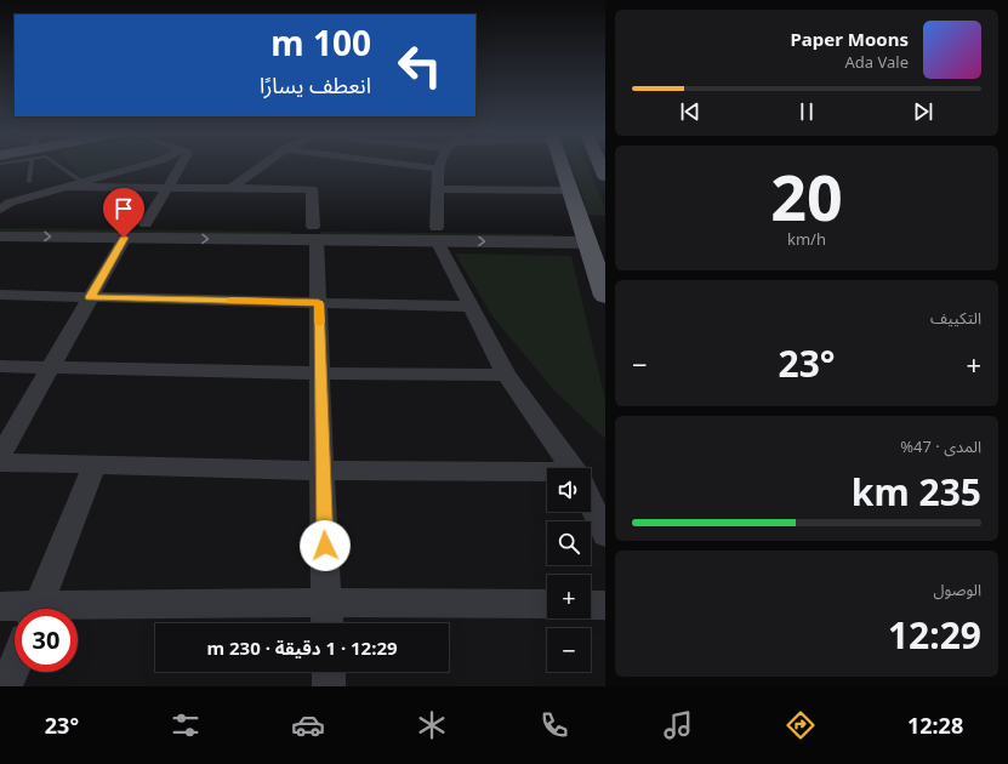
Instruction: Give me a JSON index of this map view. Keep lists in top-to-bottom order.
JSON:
{
  "page": {
    "turn": ["100 m", "انعطف يسارًا"],
    "song": ["Paper Moons", "Ada Vale"],
    "tile": [
      ["20", "km/h"],
      "التكييف",
      ["المدى · 47%", "235 km"],
      ["الوصول", "12:29"]
    ],
    "heat": ["−", "23°", "+"],
    "map_buttons": ["+", "−"],
    "limit": "30",
    "trip": "12:29 · 1 دقيقة · 230 m",
    "tabs": ["12:28", "23°"]
  }
}
